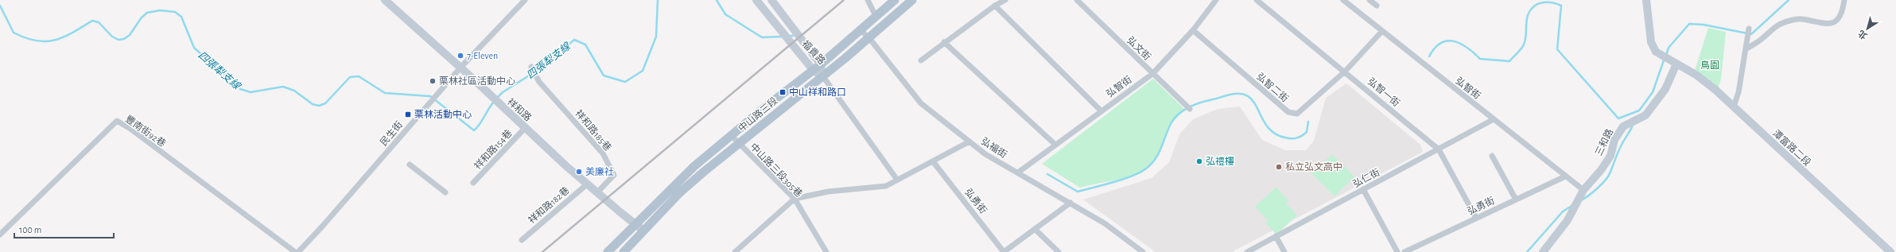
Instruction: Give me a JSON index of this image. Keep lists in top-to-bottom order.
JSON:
{
  "streets": {
    "main road": ["中山路三段"],
    "street": [
      "弘文街",
      "福貴路",
      "弘智街",
      "弘智二街",
      "弘智一街",
      "祥和路",
      "祥和路185巷",
      "豐南街92巷",
      "民生街",
      "三和路",
      "弘福街",
      "潭富路二段",
      "祥和路154巷",
      "中山路三段305巷",
      "弘仁街",
      "弘勇街",
      "祥和路182巷"
    ]
  },
  "crossings": [
    ["弘文街", "弘智街"],
    ["福貴路", "中山路三段"],
    ["弘智街", "弘智二街"],
    ["弘智街", "三和路"],
    ["弘智街", "弘福街"],
    ["弘智街", "弘仁街"],
    ["弘智街", "弘勇街"],
    ["弘智二街", "弘智一街"],
    ["弘智一街", "弘仁街"],
    ["弘智一街", "弘勇街"],
    ["祥和路", "中山路三段"],
    ["祥和路", "祥和路185巷"],
    ["祥和路", "民生街"],
    ["祥和路", "祥和路154巷"],
    ["祥和路", "祥和路182巷"],
    ["中山路三段", "弘福街"],
    ["中山路三段", "中山路三段305巷"],
    ["三和路", "潭富路二段"]
  ],
  "water": ["四張犁支線"],
  "parks": ["鳥園"],
  "places": {
    "other": [
      "7-Eleven",
      "栗林社區活動中心",
      "弘禮樓",
      "私立弘文高中",
      "美廉社"
    ],
    "transit": ["中山祥和路口", "栗林活動中心"]
  },
  "scale_bar": "100 m",
  "north": "bottom left"
}
